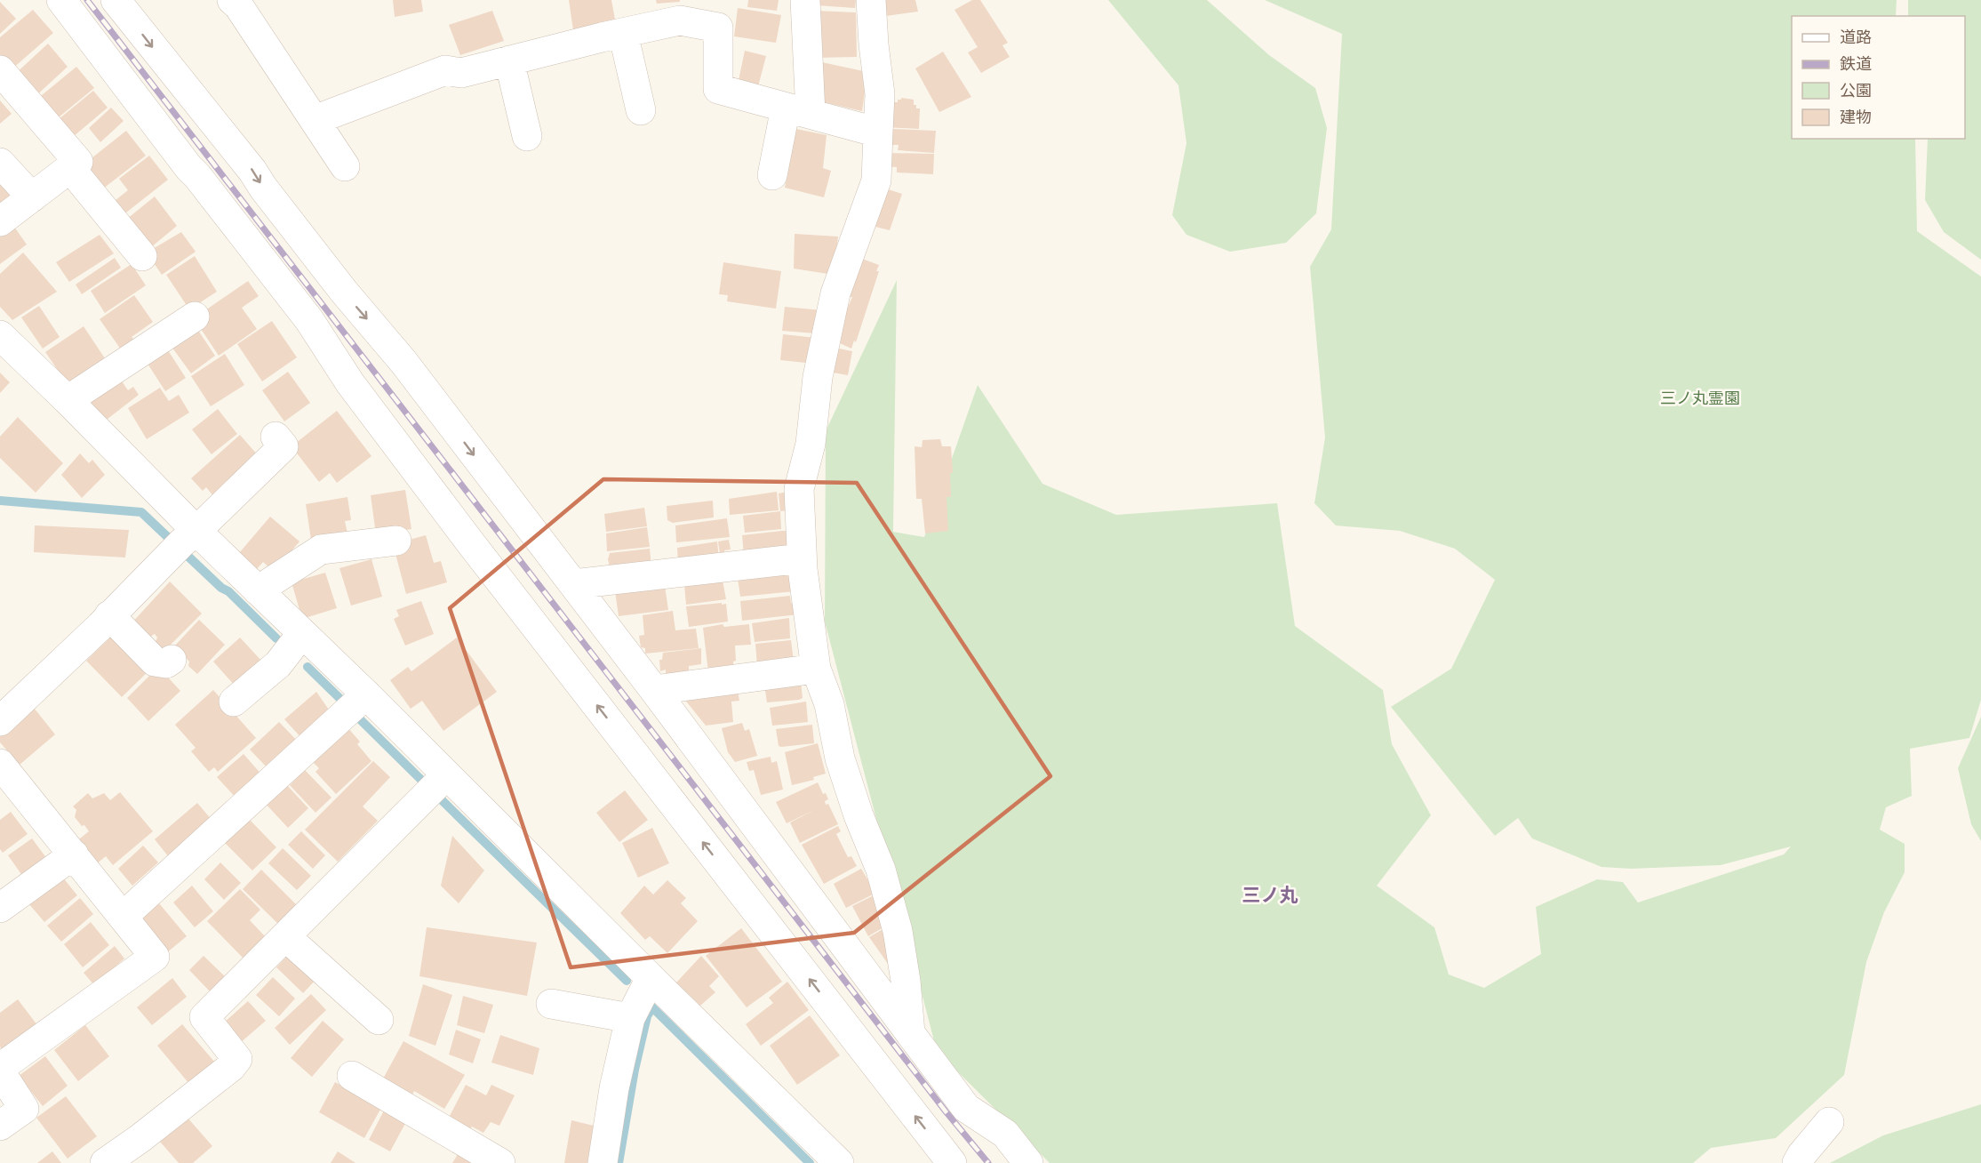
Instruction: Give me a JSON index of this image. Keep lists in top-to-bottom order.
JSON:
{
  "districts": ["三ノ丸"],
  "parks": ["三ノ丸霊園"],
  "legend": [
    "道路",
    "鉄道",
    "公園",
    "建物"
  ]
}
